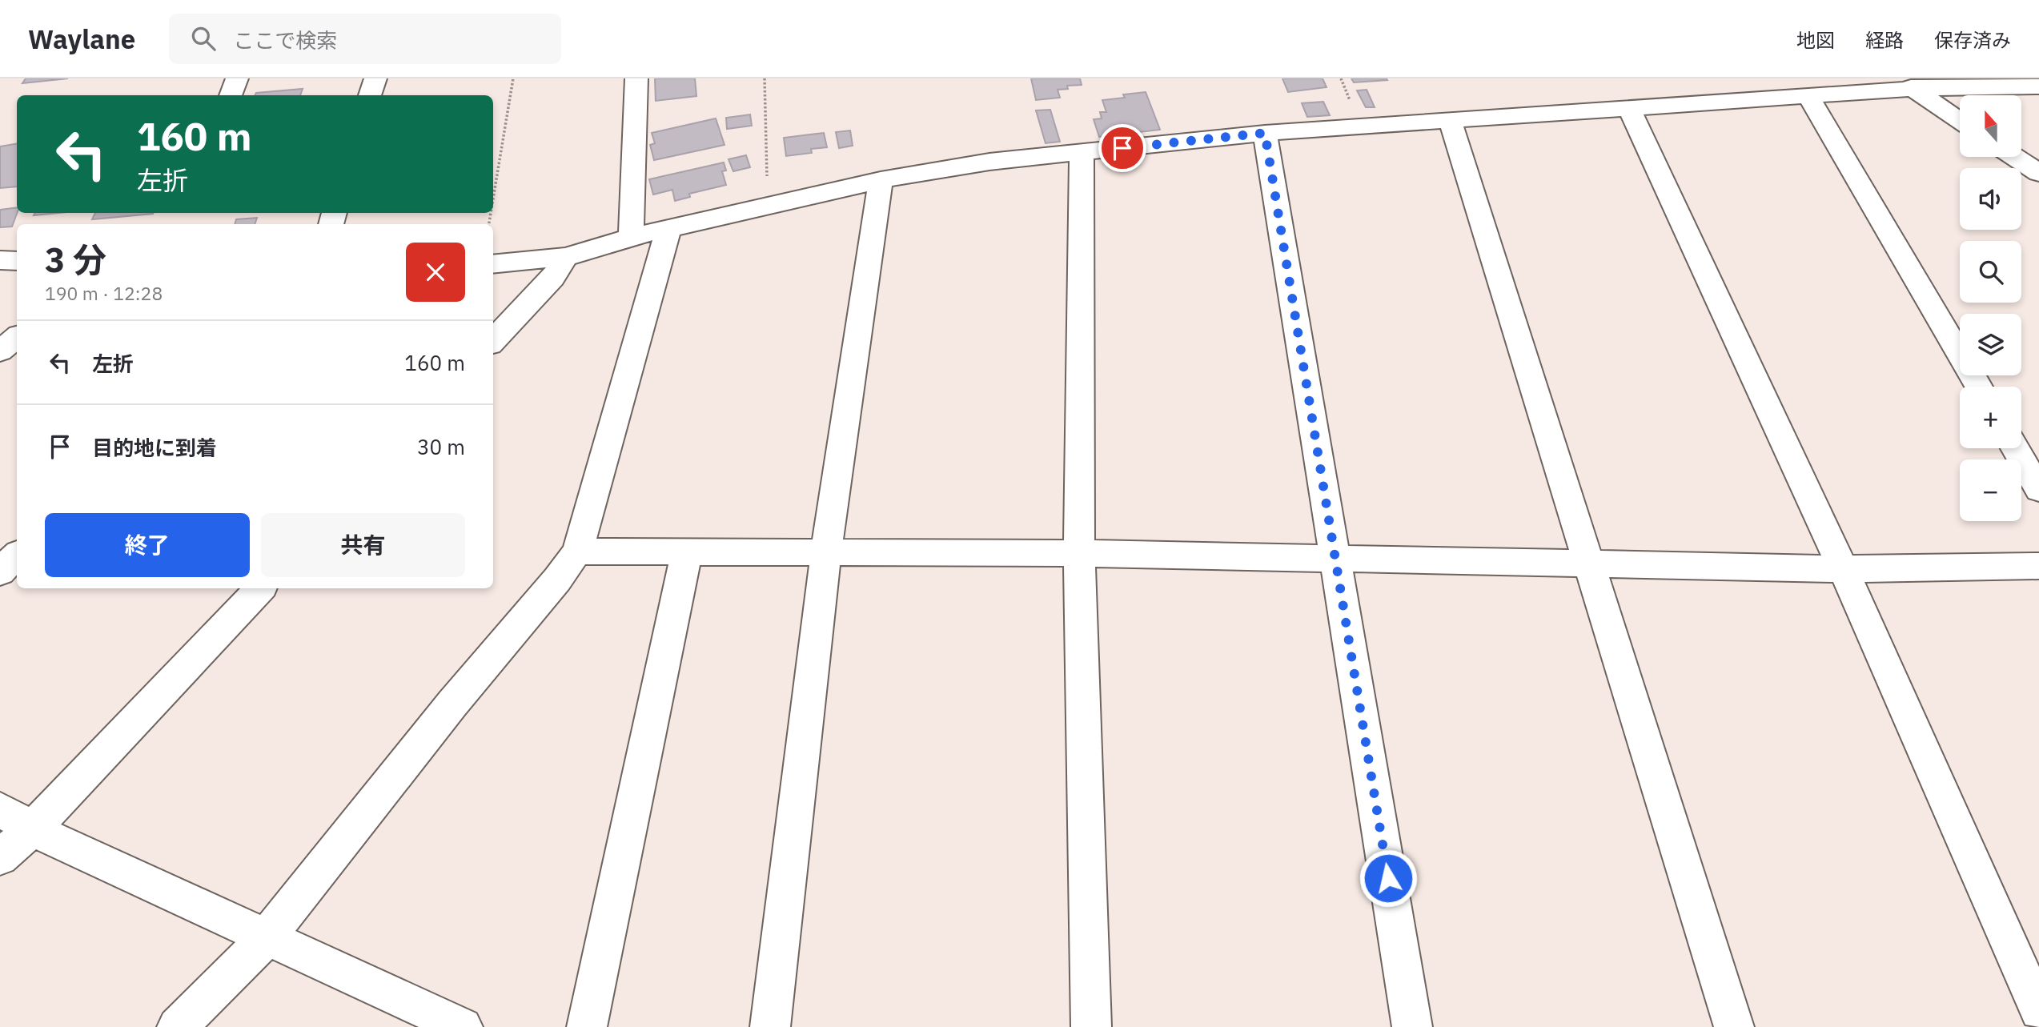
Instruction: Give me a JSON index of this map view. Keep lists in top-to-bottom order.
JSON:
{
  "north": "top",
  "page": {
    "header": "Waylane",
    "search": "ここで検索",
    "nav": ["地図", "経路", "保存済み"],
    "map_buttons": ["+", "−"],
    "turn": ["160 m", "左折"],
    "heading": ["3 分", "190 m · 12:28"],
    "list": [
      {
        "name": "左折",
        "value": "160 m"
      },
      {
        "name": "目的地に到着",
        "value": "30 m"
      }
    ],
    "buttons": ["終了", "共有"]
  }
}
